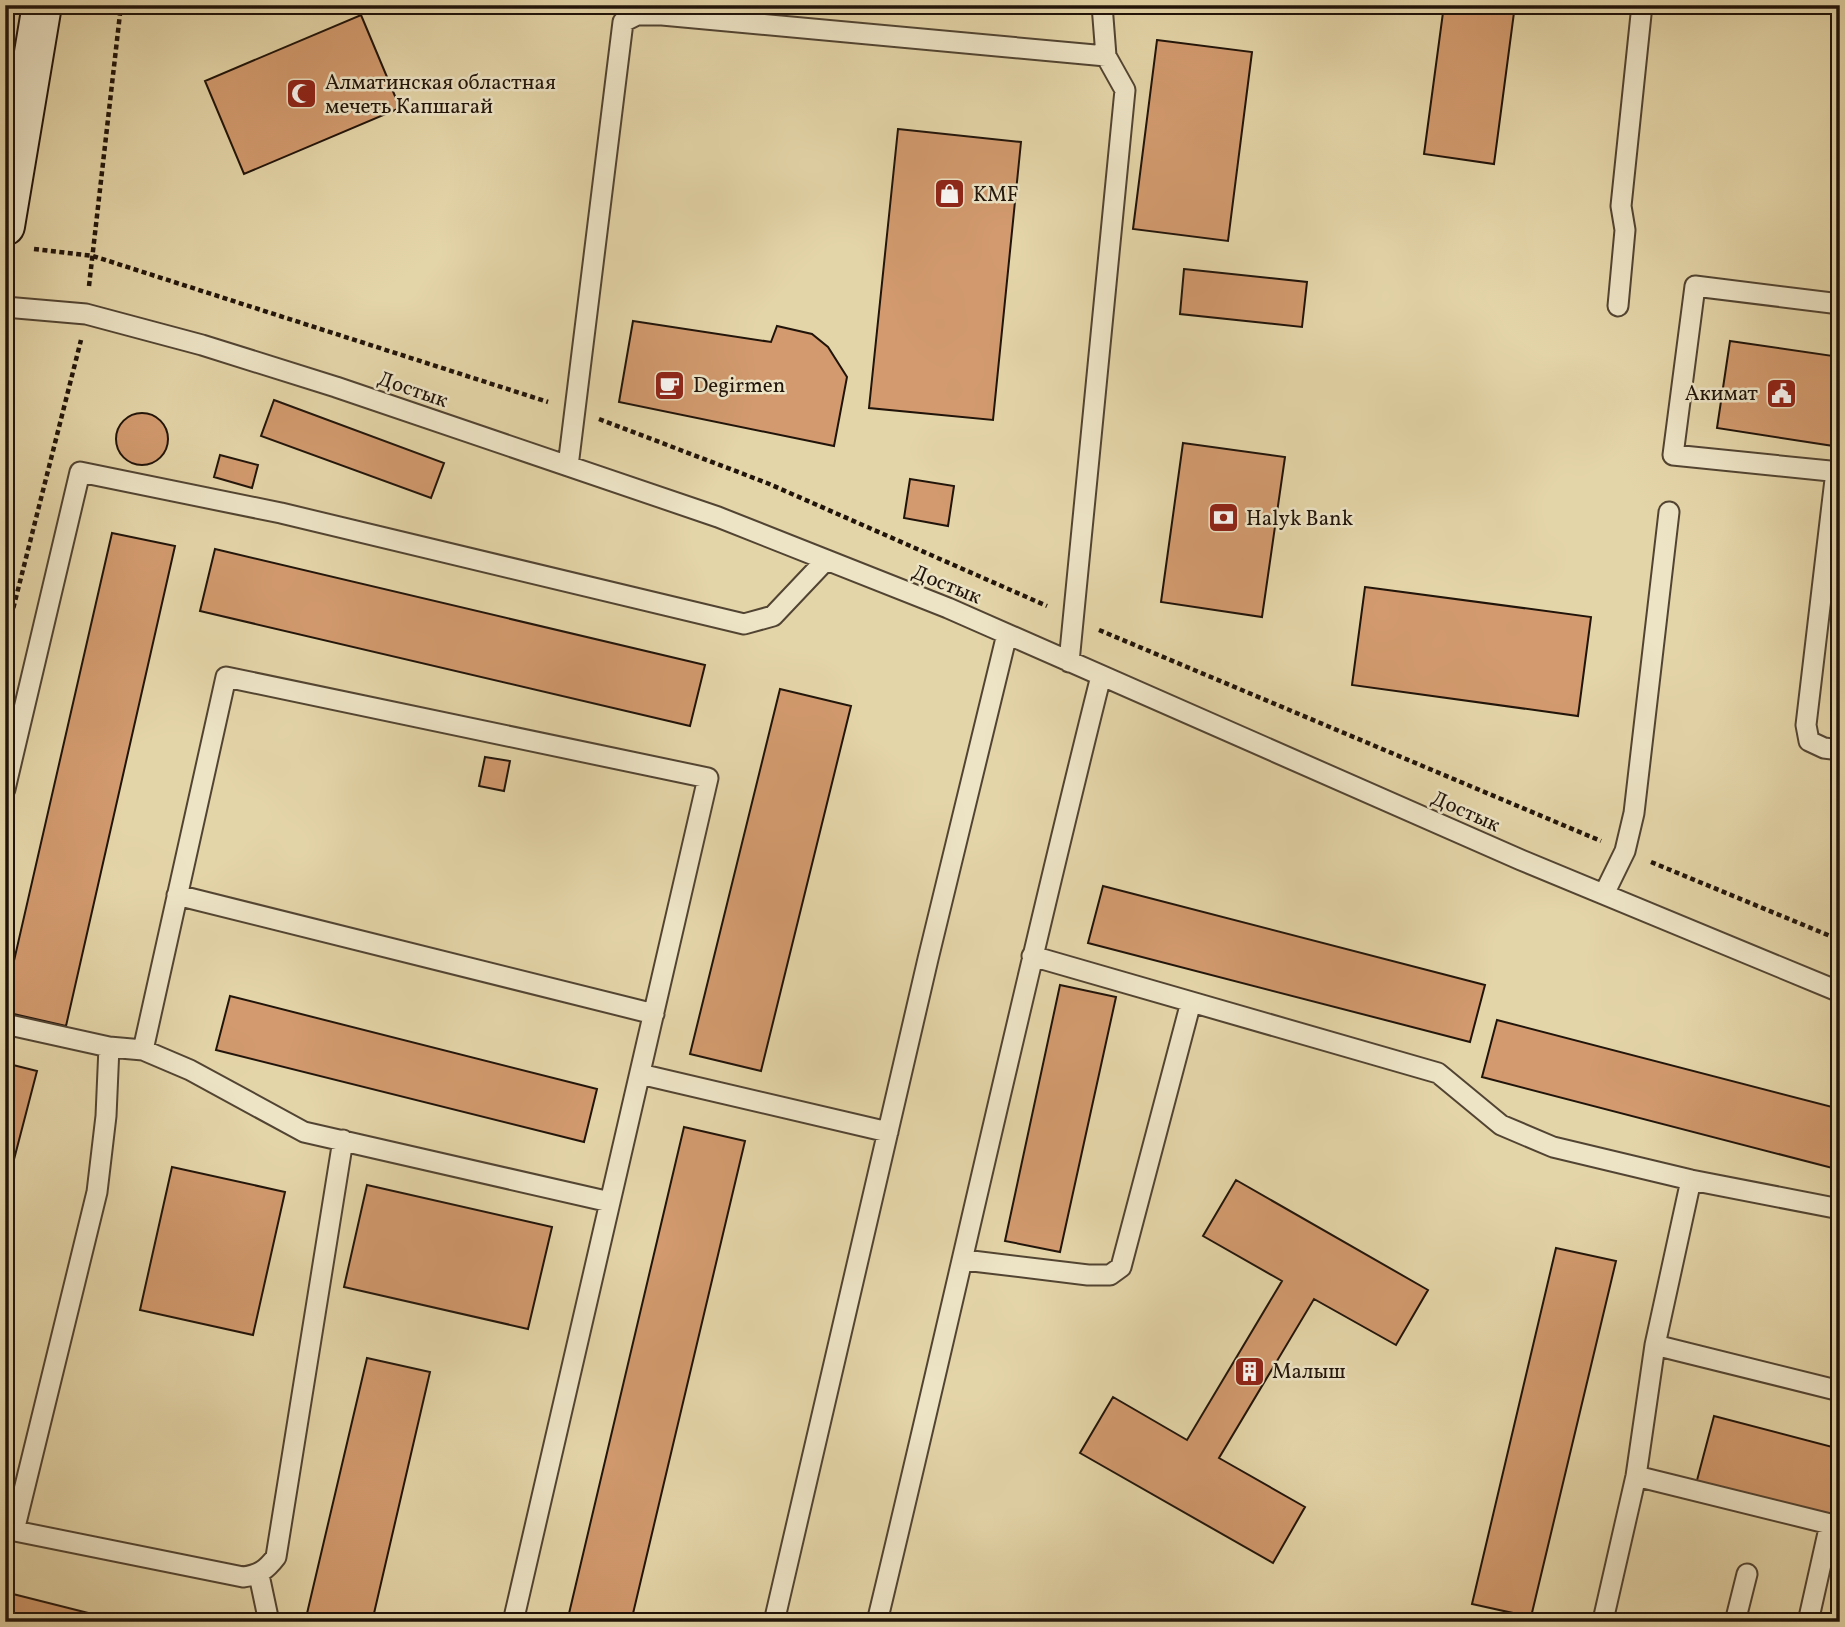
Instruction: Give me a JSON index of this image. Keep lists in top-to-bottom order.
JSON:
{
  "streets": {
    "lane": ["Достык"]
  },
  "places": {
    "mosque": ["Алматинская областная мечеть Капшагай"],
    "shop": ["KMF"],
    "cafe": ["Degirmen"],
    "public building": ["Акимат"],
    "bank": ["Halyk Bank"],
    "building": ["Малыш"]
  }
}
